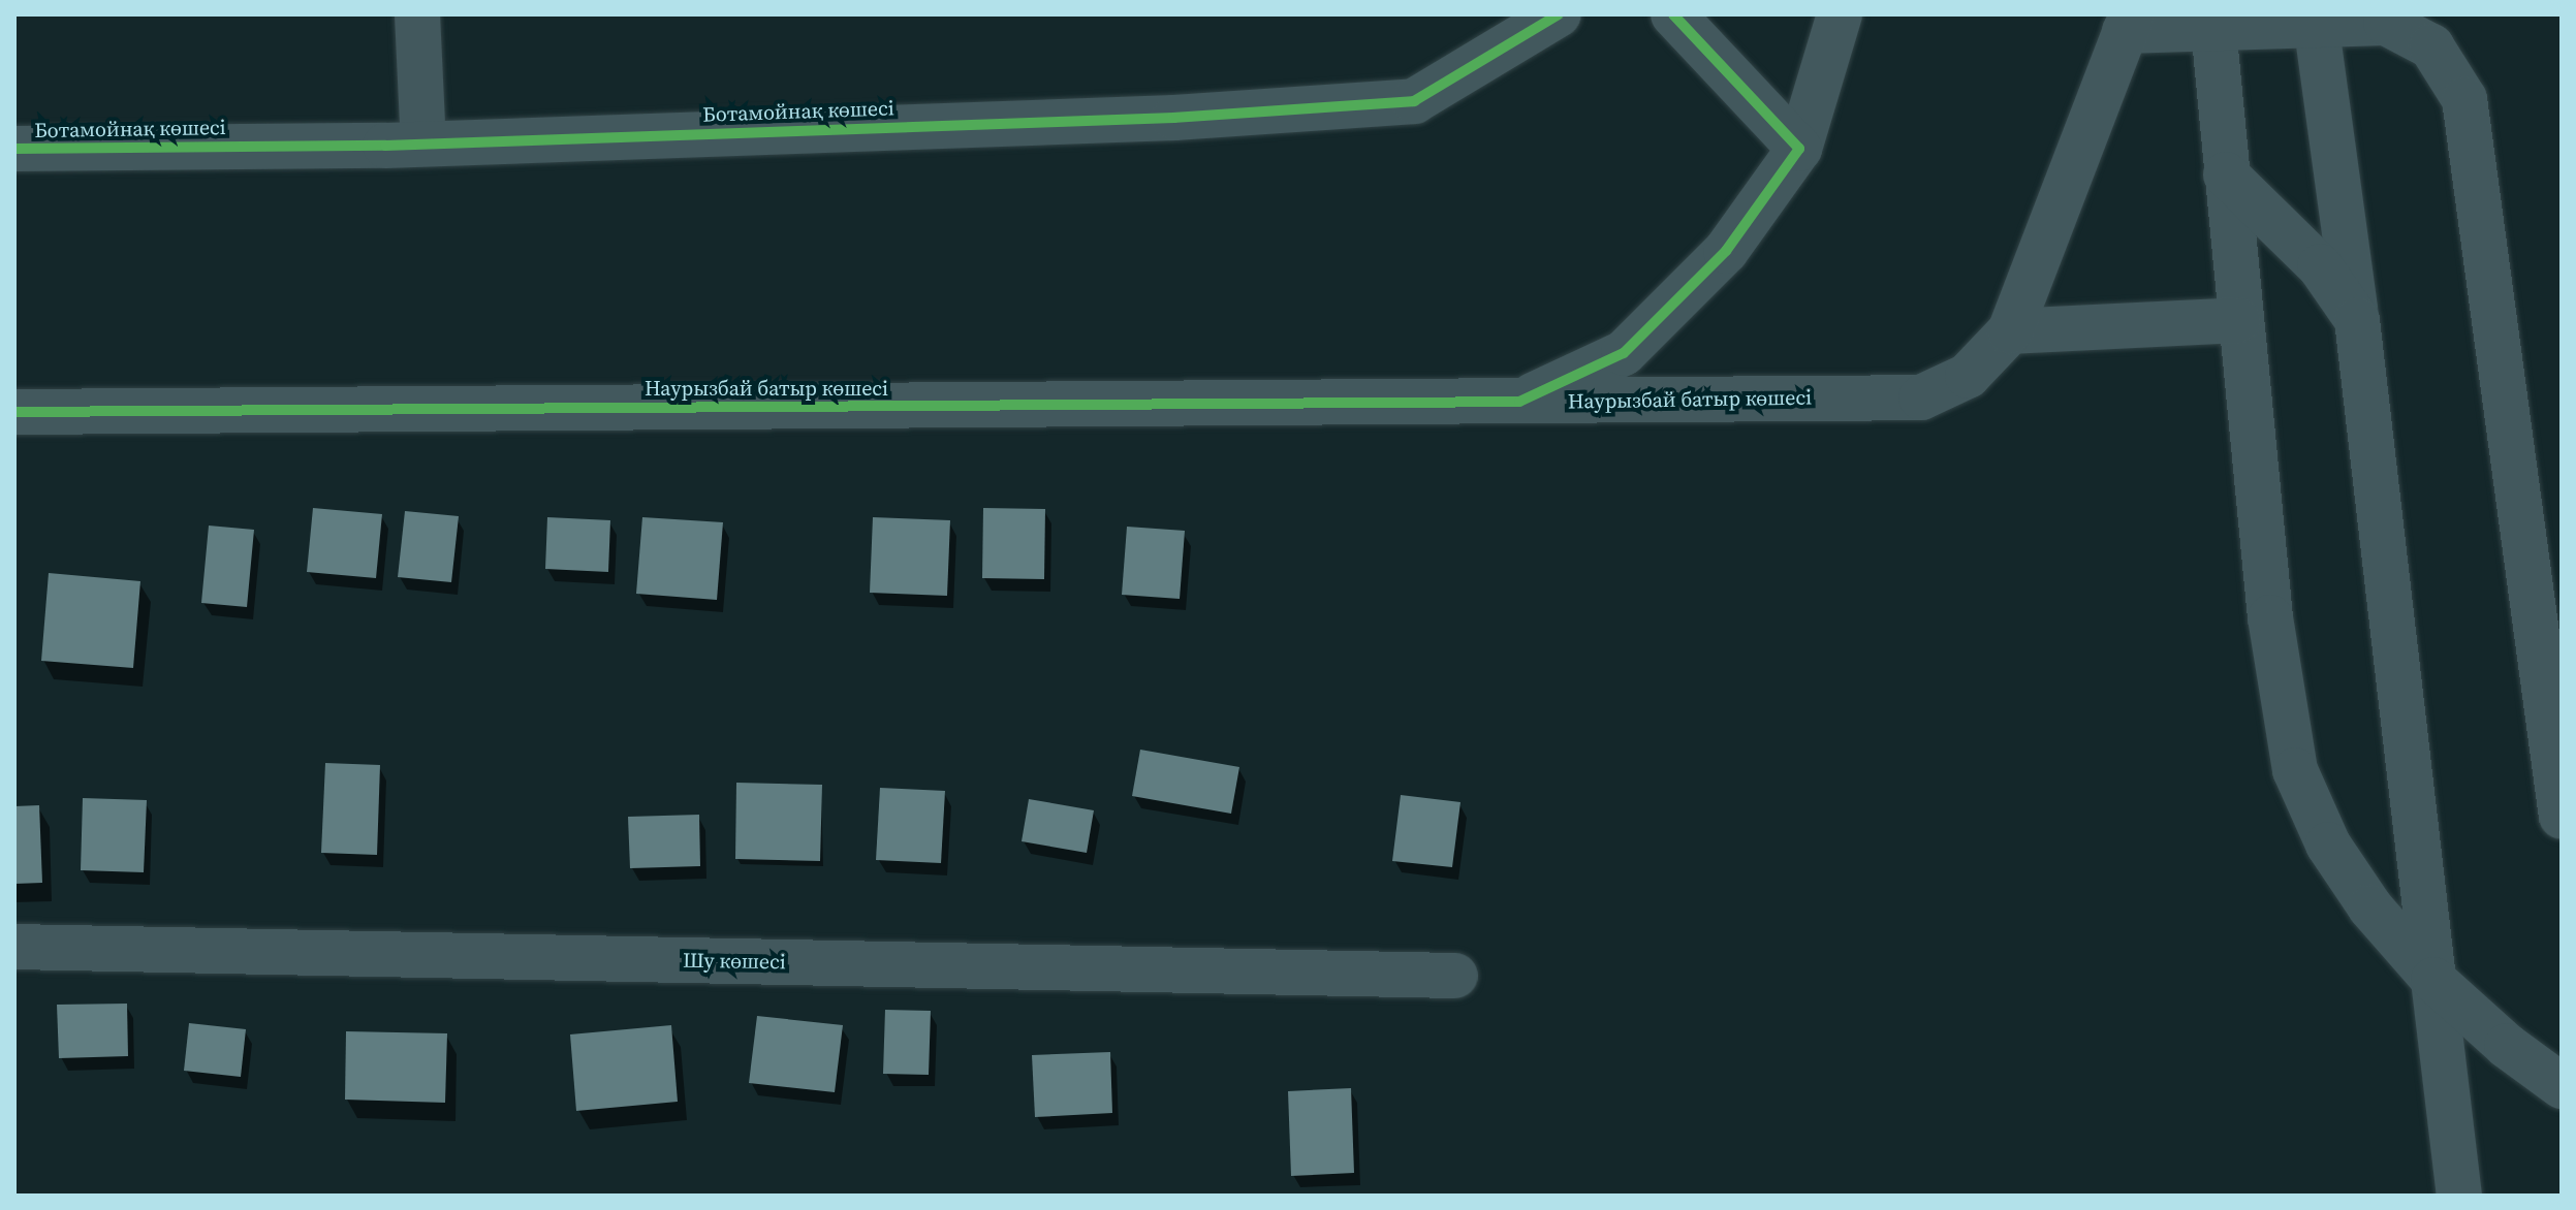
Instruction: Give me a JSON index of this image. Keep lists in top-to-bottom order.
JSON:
{
  "streets": {
    "street": ["Ботамойнақ көшесі", "Наурызбай батыр көшесі", "Шу көшесі"]
  }
}
